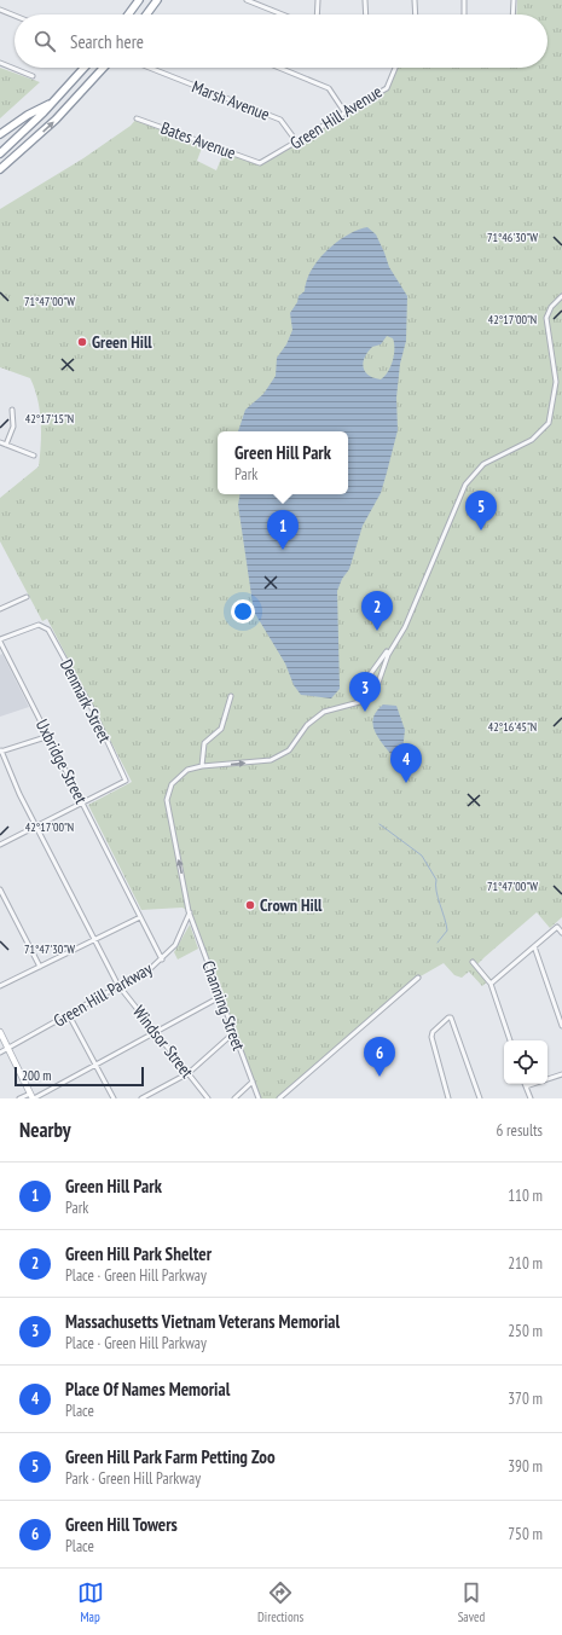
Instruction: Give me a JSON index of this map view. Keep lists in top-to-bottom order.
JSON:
{
  "streets": {
    "street": [
      "Marsh Avenue",
      "Green Hill Avenue",
      "Bates Avenue",
      "Denmark Street",
      "Uxbridge Street",
      "Green Hill Parkway",
      "Channing Street",
      "Windsor Street"
    ]
  },
  "crossings": [
    ["Marsh Avenue", "Green Hill Avenue"],
    ["Green Hill Avenue", "Bates Avenue"],
    ["Denmark Street", "Uxbridge Street"],
    ["Uxbridge Street", "Green Hill Parkway"],
    ["Green Hill Parkway", "Channing Street"],
    ["Green Hill Parkway", "Windsor Street"]
  ],
  "places": ["Green Hill", "Crown Hill"],
  "scale_bar": "200 m",
  "page": {
    "search": "Search here",
    "popup": ["Green Hill Park", "Park"],
    "pins": [
      "5",
      "1",
      "2",
      "3",
      "4",
      "6"
    ],
    "scale": "200 m",
    "heading": ["Nearby", "6 results"],
    "list": [
      {
        "mark": "1",
        "name": "Green Hill Park",
        "note": "Park",
        "value": "110 m"
      },
      {
        "mark": "2",
        "name": "Green Hill Park Shelter",
        "note": "Place · Green Hill Parkway",
        "value": "210 m"
      },
      {
        "mark": "3",
        "name": "Massachusetts Vietnam Veterans Memorial",
        "note": "Place · Green Hill Parkway",
        "value": "250 m"
      },
      {
        "mark": "4",
        "name": "Place Of Names Memorial",
        "note": "Place",
        "value": "370 m"
      },
      {
        "mark": "5",
        "name": "Green Hill Park Farm Petting Zoo",
        "note": "Park · Green Hill Parkway",
        "value": "390 m"
      },
      {
        "mark": "6",
        "name": "Green Hill Towers",
        "note": "Place",
        "value": "750 m"
      }
    ],
    "nav": ["Map", "Directions", "Saved"]
  },
  "coordinates": [
    "71°46'30\"W",
    "71°47'00\"W",
    "42°17'00\"N",
    "42°17'15\"N",
    "42°16'45\"N",
    "71°47'30\"W"
  ]
}
